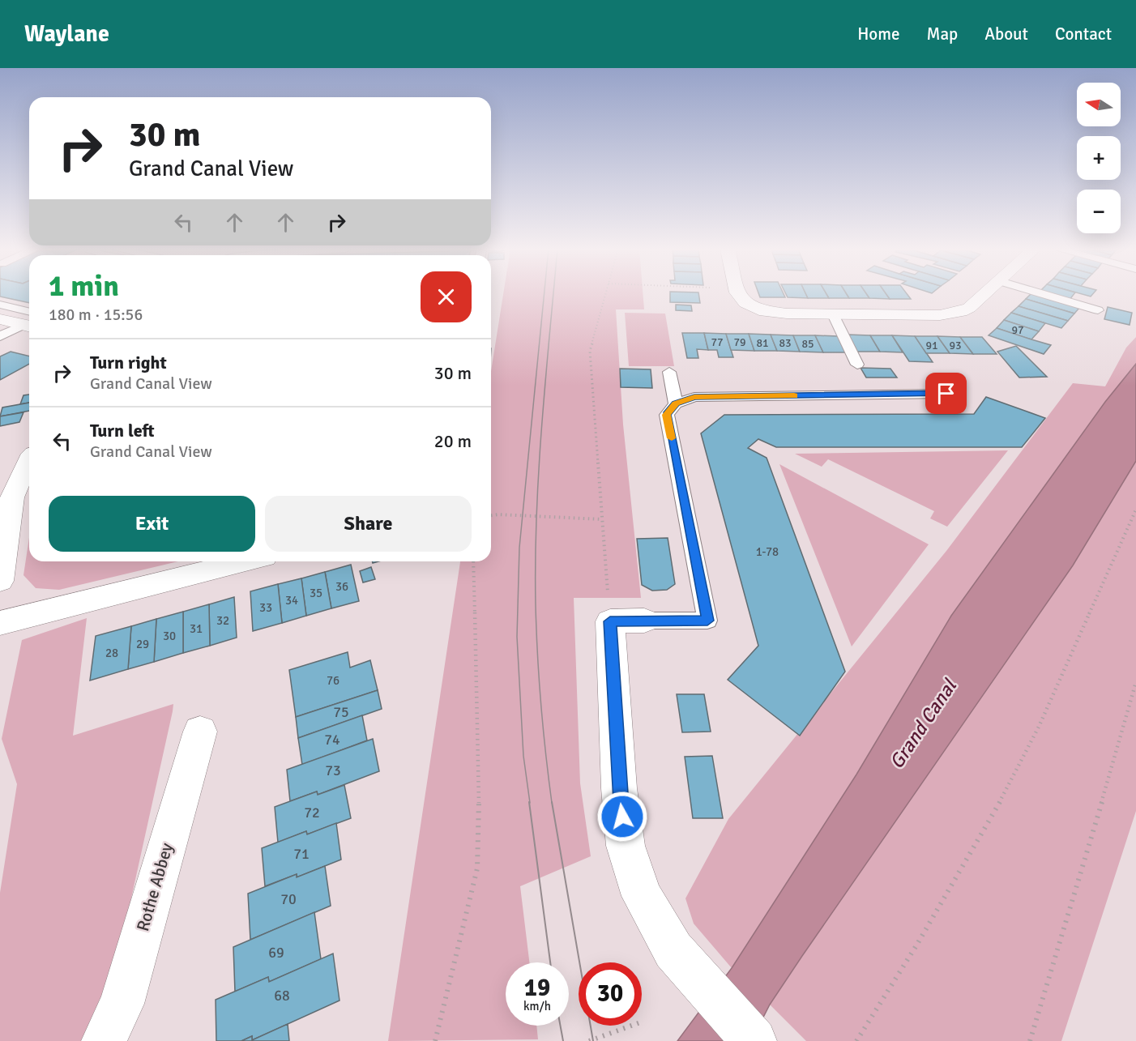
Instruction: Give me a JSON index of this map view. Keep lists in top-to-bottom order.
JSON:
{
  "streets": {
    "street": ["Rothe Abbey"]
  },
  "water": ["Grand Canal"],
  "house_numbers": [
    "97",
    "77",
    "79",
    "81",
    "83",
    "85",
    "91",
    "93",
    "1-78",
    "36",
    "35",
    "34",
    "33",
    "32",
    "31",
    "30",
    "29",
    "28",
    "76",
    "75",
    "74",
    "73",
    "72",
    "71",
    "70",
    "69",
    "68"
  ],
  "north": "left",
  "page": {
    "header": "Waylane",
    "nav": [
      "Home",
      "Map",
      "About",
      "Contact"
    ],
    "map_buttons": ["+", "−"],
    "turn": ["30 m", "Grand Canal View"],
    "heading": ["1 min", "180 m · 15:56"],
    "list": [
      {
        "name": "Turn right",
        "note": "Grand Canal View",
        "value": "30 m"
      },
      {
        "name": "Turn left",
        "note": "Grand Canal View",
        "value": "20 m"
      }
    ],
    "buttons": ["Exit", "Share"],
    "speed": "19 km/h",
    "limit": "30"
  }
}
